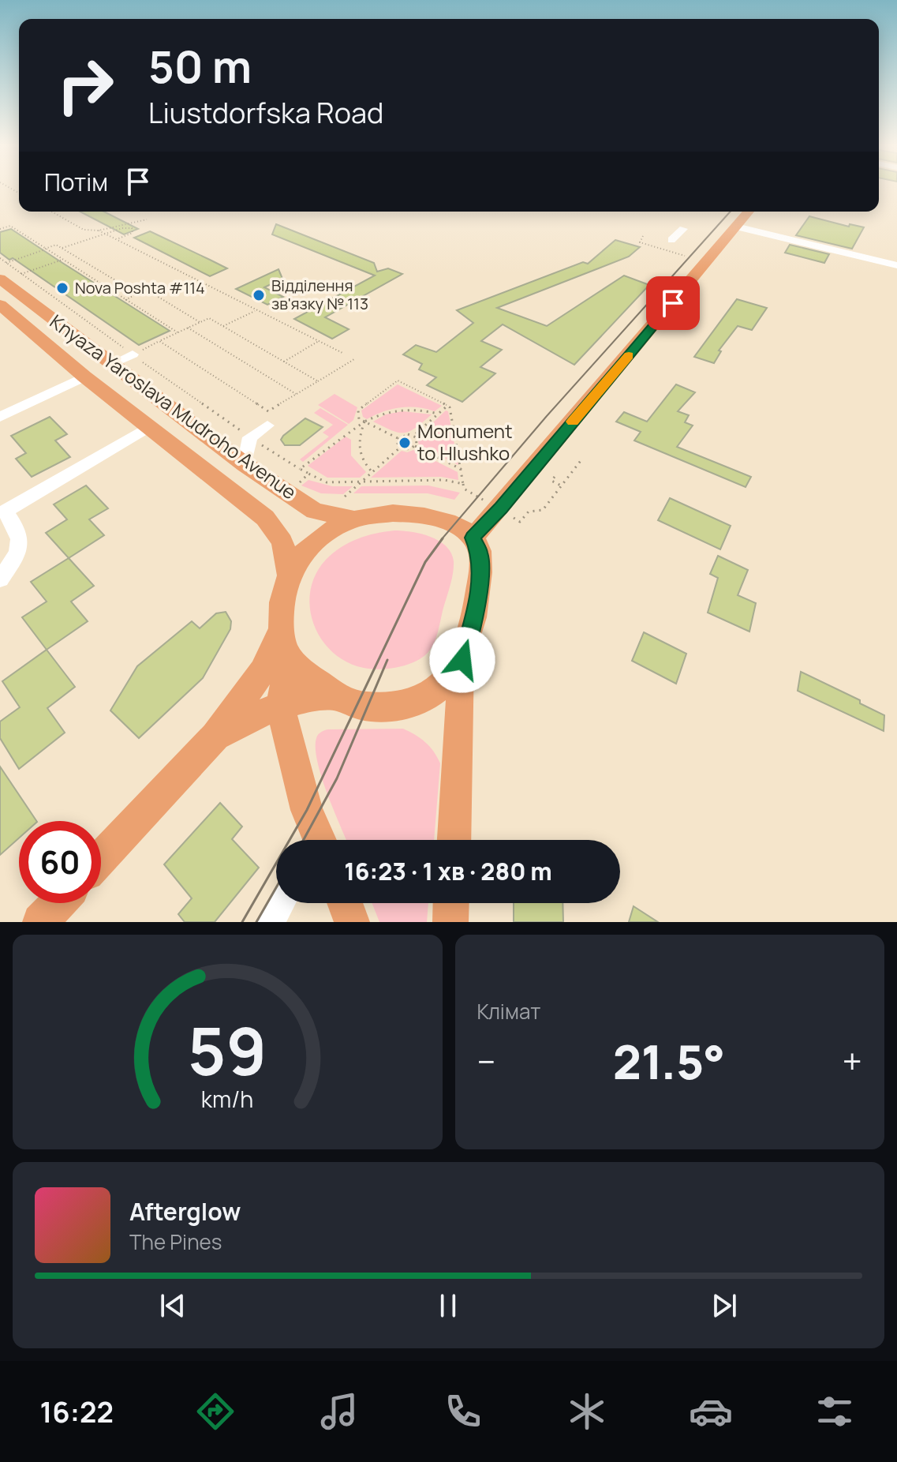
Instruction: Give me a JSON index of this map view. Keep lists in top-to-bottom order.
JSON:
{
  "streets": {
    "main road": ["Knyaza Yaroslava Mudroho Avenue"]
  },
  "places": ["Nova Poshta #114", "Відділення зв'язку № 113", "Monument to Hlushko"],
  "page": {
    "turn": ["50 m", "Liustdorfska Road"],
    "then": "Потім",
    "limit": "60",
    "trip": "16:23 · 1 хв · 280 m",
    "tile": "Клімат",
    "heat": ["−", "21.5°", "+"],
    "song": ["Afterglow", "The Pines"],
    "tabs": "16:22",
    "gauge": ["59", "km/h"]
  }
}
